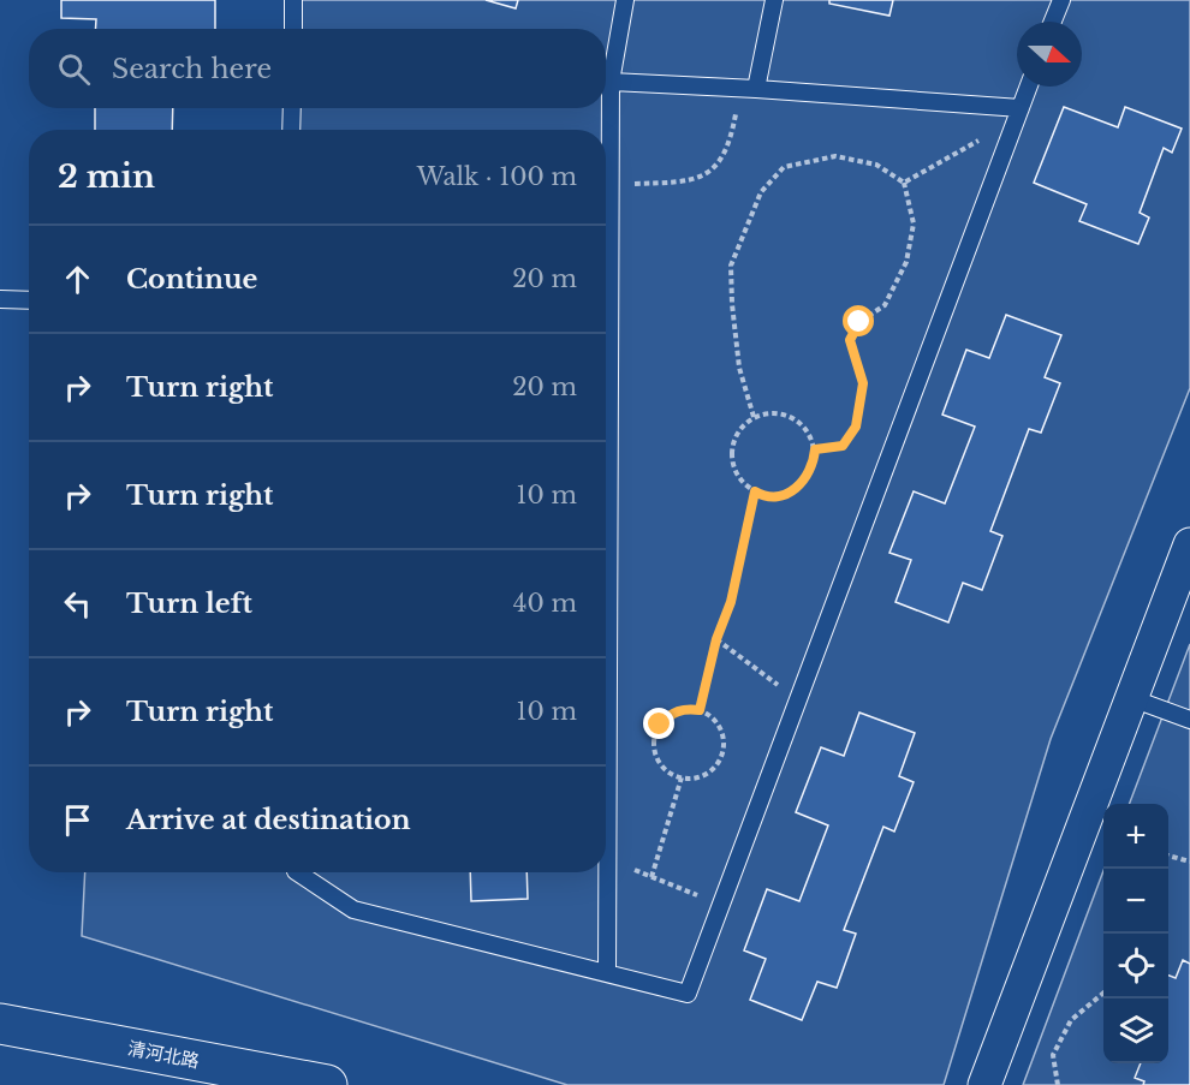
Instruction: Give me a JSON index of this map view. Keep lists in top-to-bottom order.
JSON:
{
  "streets": {
    "main road": ["清河北路"]
  },
  "north": "right",
  "page": {
    "search": "Search here",
    "heading": ["2 min", "Walk · 100 m"],
    "list": [
      ["Continue", "20 m"],
      ["Turn right", "20 m"],
      ["Turn right", "10 m"],
      ["Turn left", "40 m"],
      ["Turn right", "10 m"],
      "Arrive at destination"
    ],
    "map_buttons": ["+", "−"]
  }
}
